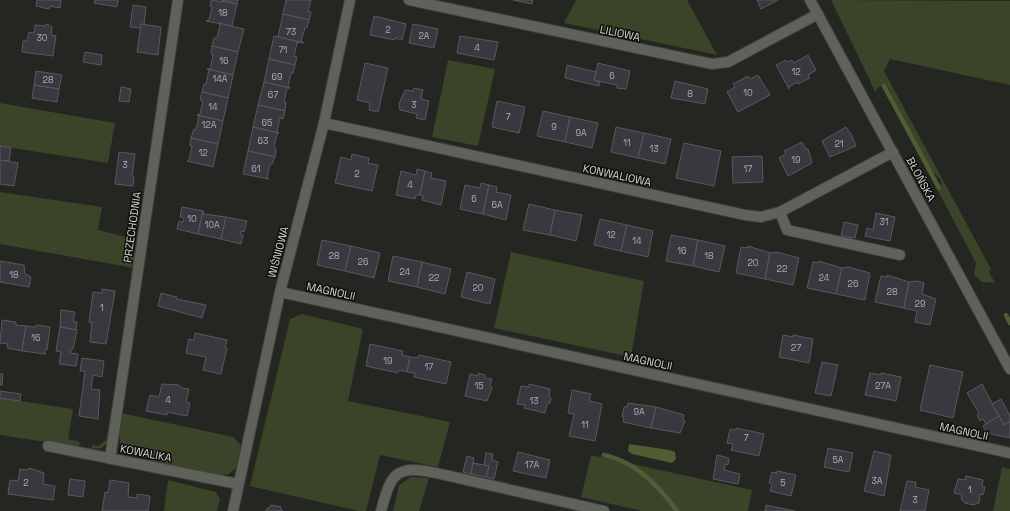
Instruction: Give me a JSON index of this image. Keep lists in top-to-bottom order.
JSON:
{
  "streets": {
    "street": [
      "LILIOWA",
      "KONWALIOWA",
      "BŁOŃSKA",
      "PRZECHODNIA",
      "WIŚNIOWA",
      "MAGNOLII",
      "KOWALIKA"
    ]
  },
  "crossings": [
    ["LILIOWA", "BŁOŃSKA"],
    ["KONWALIOWA", "BŁOŃSKA"],
    ["KONWALIOWA", "WIŚNIOWA"],
    ["PRZECHODNIA", "KOWALIKA"],
    ["WIŚNIOWA", "MAGNOLII"],
    ["WIŚNIOWA", "KOWALIKA"]
  ],
  "house_numbers": [
    "18",
    "2",
    "73",
    "2A",
    "30",
    "4",
    "71",
    "16",
    "12",
    "6",
    "69",
    "14A",
    "28",
    "10",
    "8",
    "67",
    "3",
    "14",
    "7",
    "65",
    "12A",
    "9",
    "9A",
    "63",
    "11",
    "21",
    "13",
    "12",
    "19",
    "3",
    "61",
    "17",
    "2",
    "4",
    "6",
    "6A",
    "10",
    "31",
    "10A",
    "12",
    "14",
    "16",
    "28",
    "18",
    "26",
    "20",
    "22",
    "24",
    "18",
    "22",
    "24",
    "26",
    "20",
    "28",
    "29",
    "1",
    "16",
    "27",
    "19",
    "17",
    "15",
    "27A",
    "4",
    "13",
    "9A",
    "11",
    "7",
    "5A",
    "17A",
    "3A",
    "2",
    "5",
    "1",
    "3"
  ]
}
